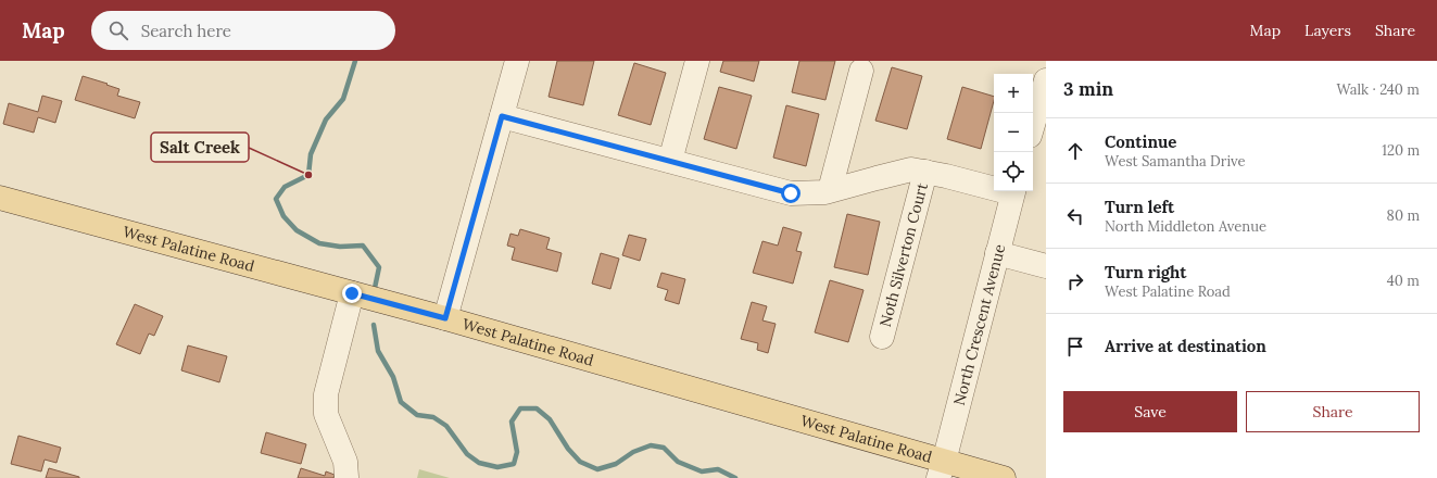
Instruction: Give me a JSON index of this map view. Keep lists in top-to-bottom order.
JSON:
{
  "streets": {
    "main road": ["West Palatine Road"],
    "street": ["Noth Silverton Court", "North Crescent Avenue"]
  },
  "crossings": [
    ["West Palatine Road", "North Crescent Avenue"]
  ],
  "places": ["Salt Creek"],
  "page": {
    "header": "Map",
    "search": "Search here",
    "nav": ["Map", "Layers", "Share"],
    "heading": ["3 min", "Walk · 240 m"],
    "map_buttons": ["+", "−"],
    "list": [
      ["Continue", "West Samantha Drive", "120 m"],
      ["Turn left", "North Middleton Avenue", "80 m"],
      ["Turn right", "West Palatine Road", "40 m"],
      "Arrive at destination"
    ],
    "buttons": ["Save", "Share"]
  }
}
